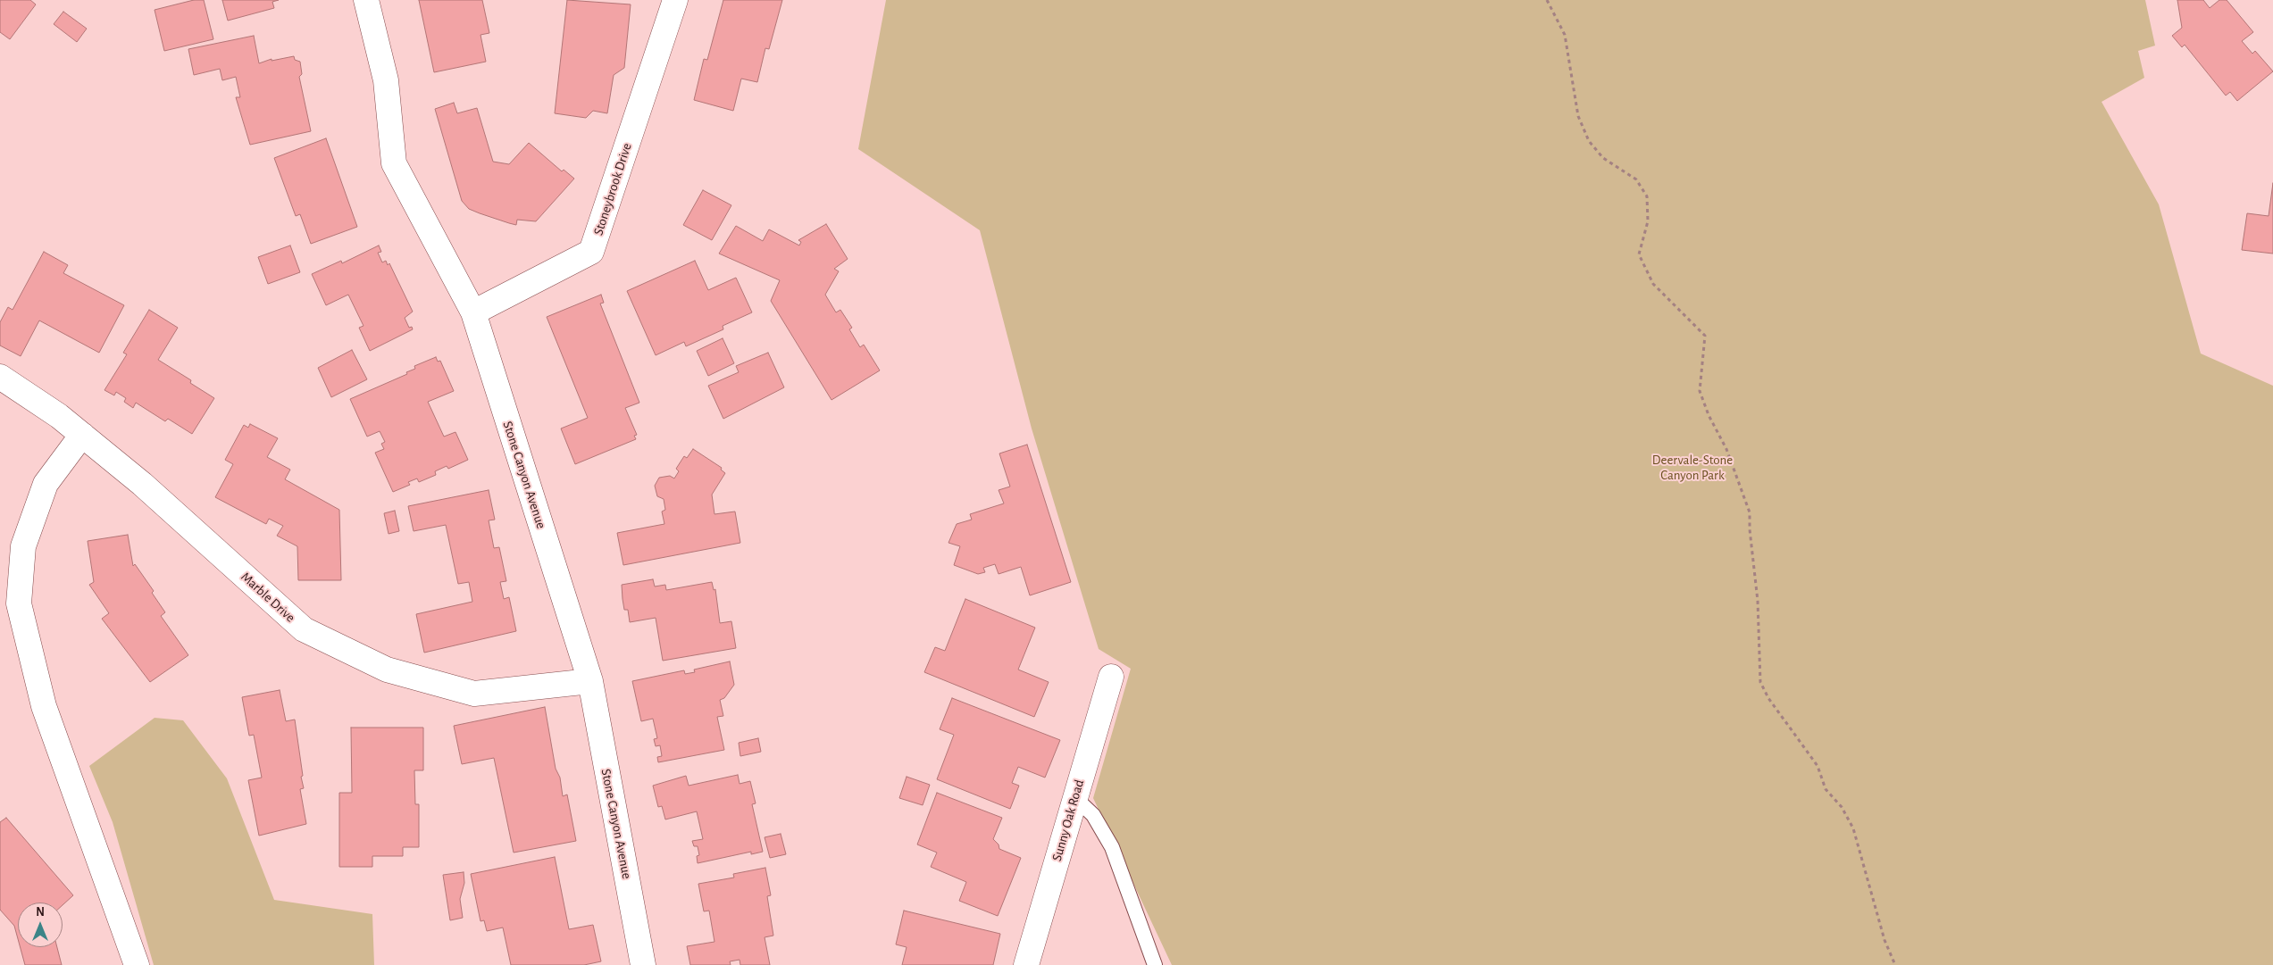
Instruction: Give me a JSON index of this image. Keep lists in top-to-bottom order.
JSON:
{
  "streets": {
    "street": [
      "Stoneybrook Drive",
      "Stone Canyon Avenue",
      "Marble Drive",
      "Sunny Oak Road"
    ]
  },
  "crossings": [
    ["Stoneybrook Drive", "Stone Canyon Avenue"],
    ["Stone Canyon Avenue", "Marble Drive"]
  ],
  "parks": ["Deervale-Stone Canyon Park"],
  "north": "top"
}
